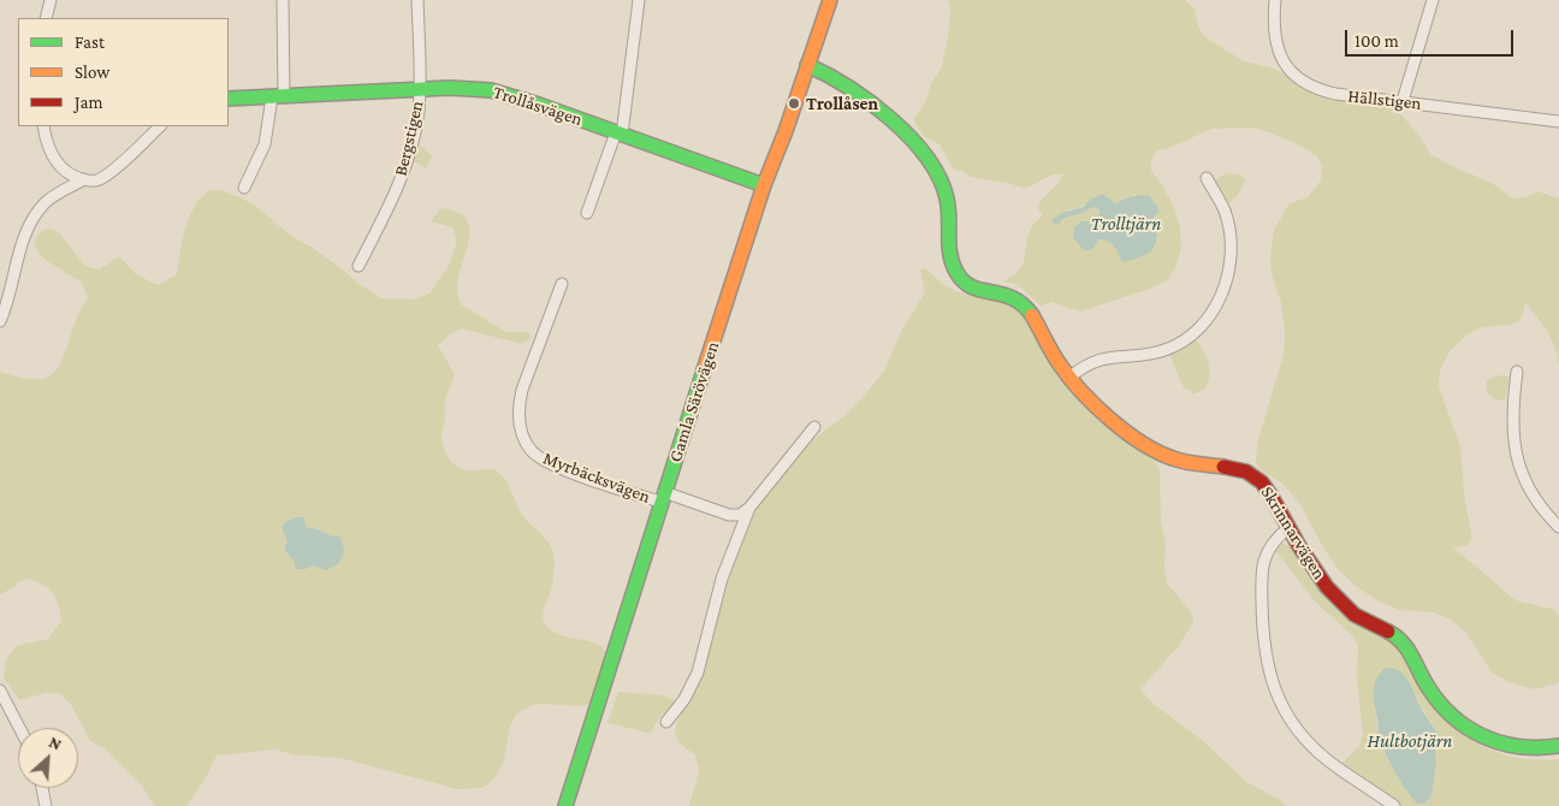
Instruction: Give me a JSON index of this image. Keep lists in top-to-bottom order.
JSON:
{
  "streets": {
    "street": [
      "Hällstigen",
      "Trollåsvägen",
      "Bergstigen",
      "Gamla Särövägen",
      "Myrbäcksvägen",
      "Skrinnarvägen"
    ]
  },
  "crossings": [
    ["Trollåsvägen", "Bergstigen"],
    ["Trollåsvägen", "Gamla Särövägen"],
    ["Gamla Särövägen", "Myrbäcksvägen"],
    ["Gamla Särövägen", "Skrinnarvägen"]
  ],
  "water": ["Trolltjärn", "Hultbotjärn"],
  "places": ["Trollåsen"],
  "legend": ["Fast", "Slow", "Jam"],
  "scale_bar": "100 m",
  "north": "top right"
}
